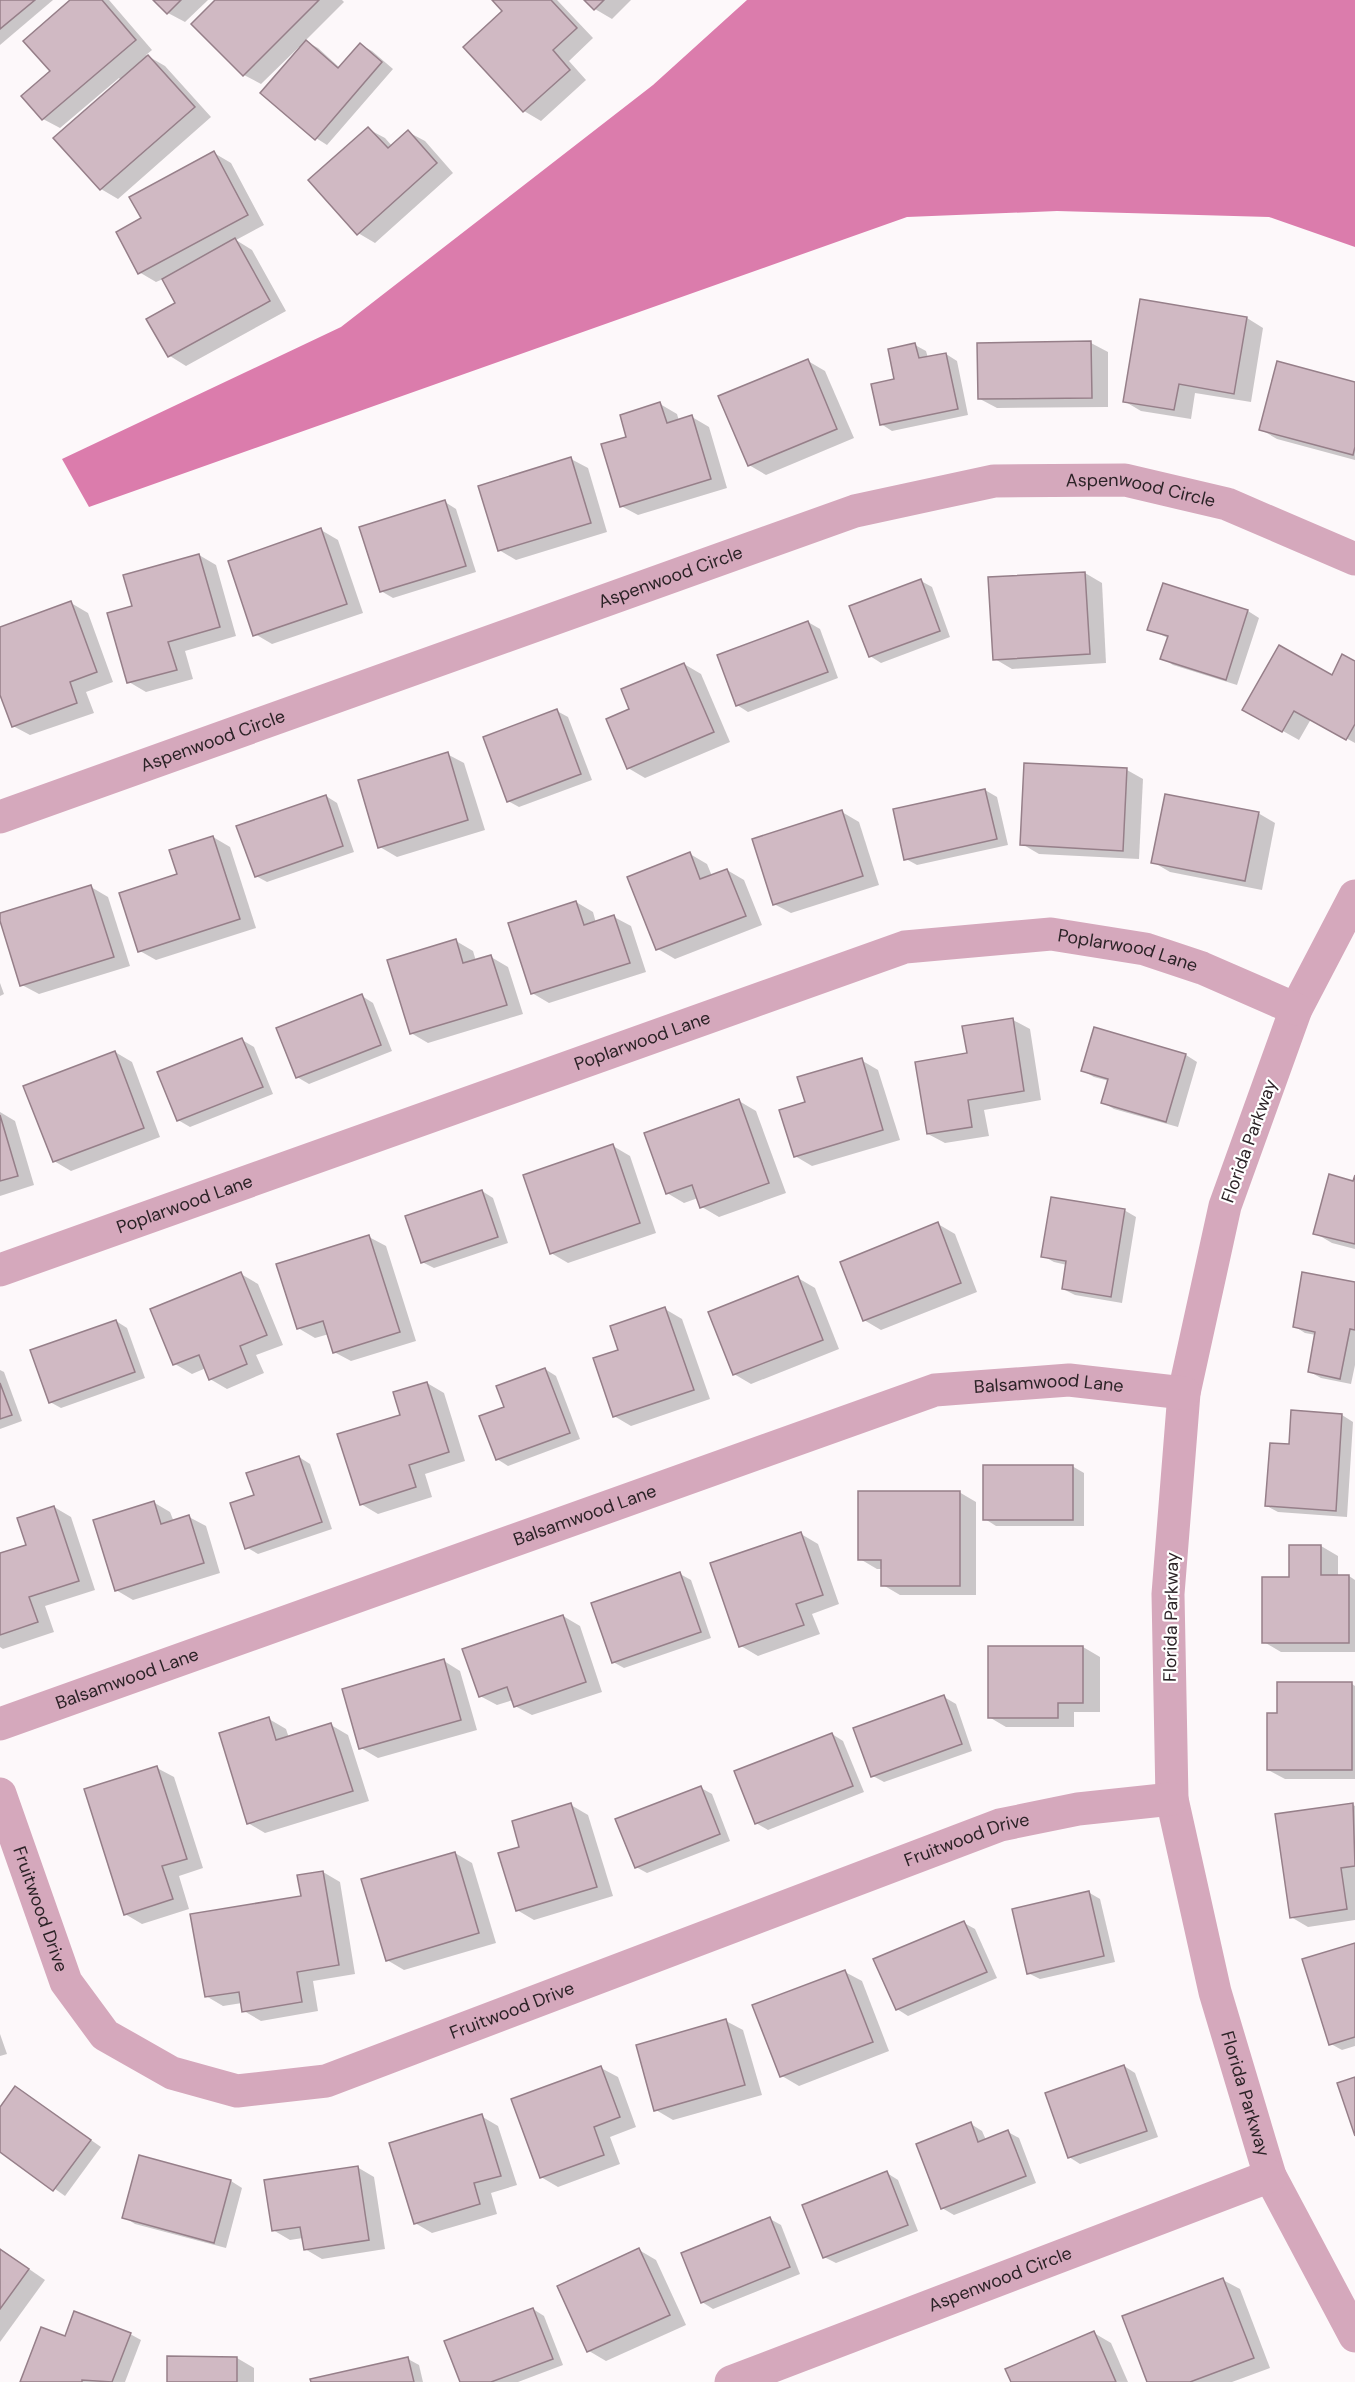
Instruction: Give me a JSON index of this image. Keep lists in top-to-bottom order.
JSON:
{
  "streets": {
    "street": [
      "Aspenwood Circle",
      "Poplarwood Lane",
      "Florida Parkway",
      "Balsamwood Lane",
      "Fruitwood Drive"
    ]
  },
  "crossings": [
    ["Aspenwood Circle", "Florida Parkway"],
    ["Poplarwood Lane", "Florida Parkway"],
    ["Florida Parkway", "Balsamwood Lane"],
    ["Florida Parkway", "Fruitwood Drive"]
  ]
}
